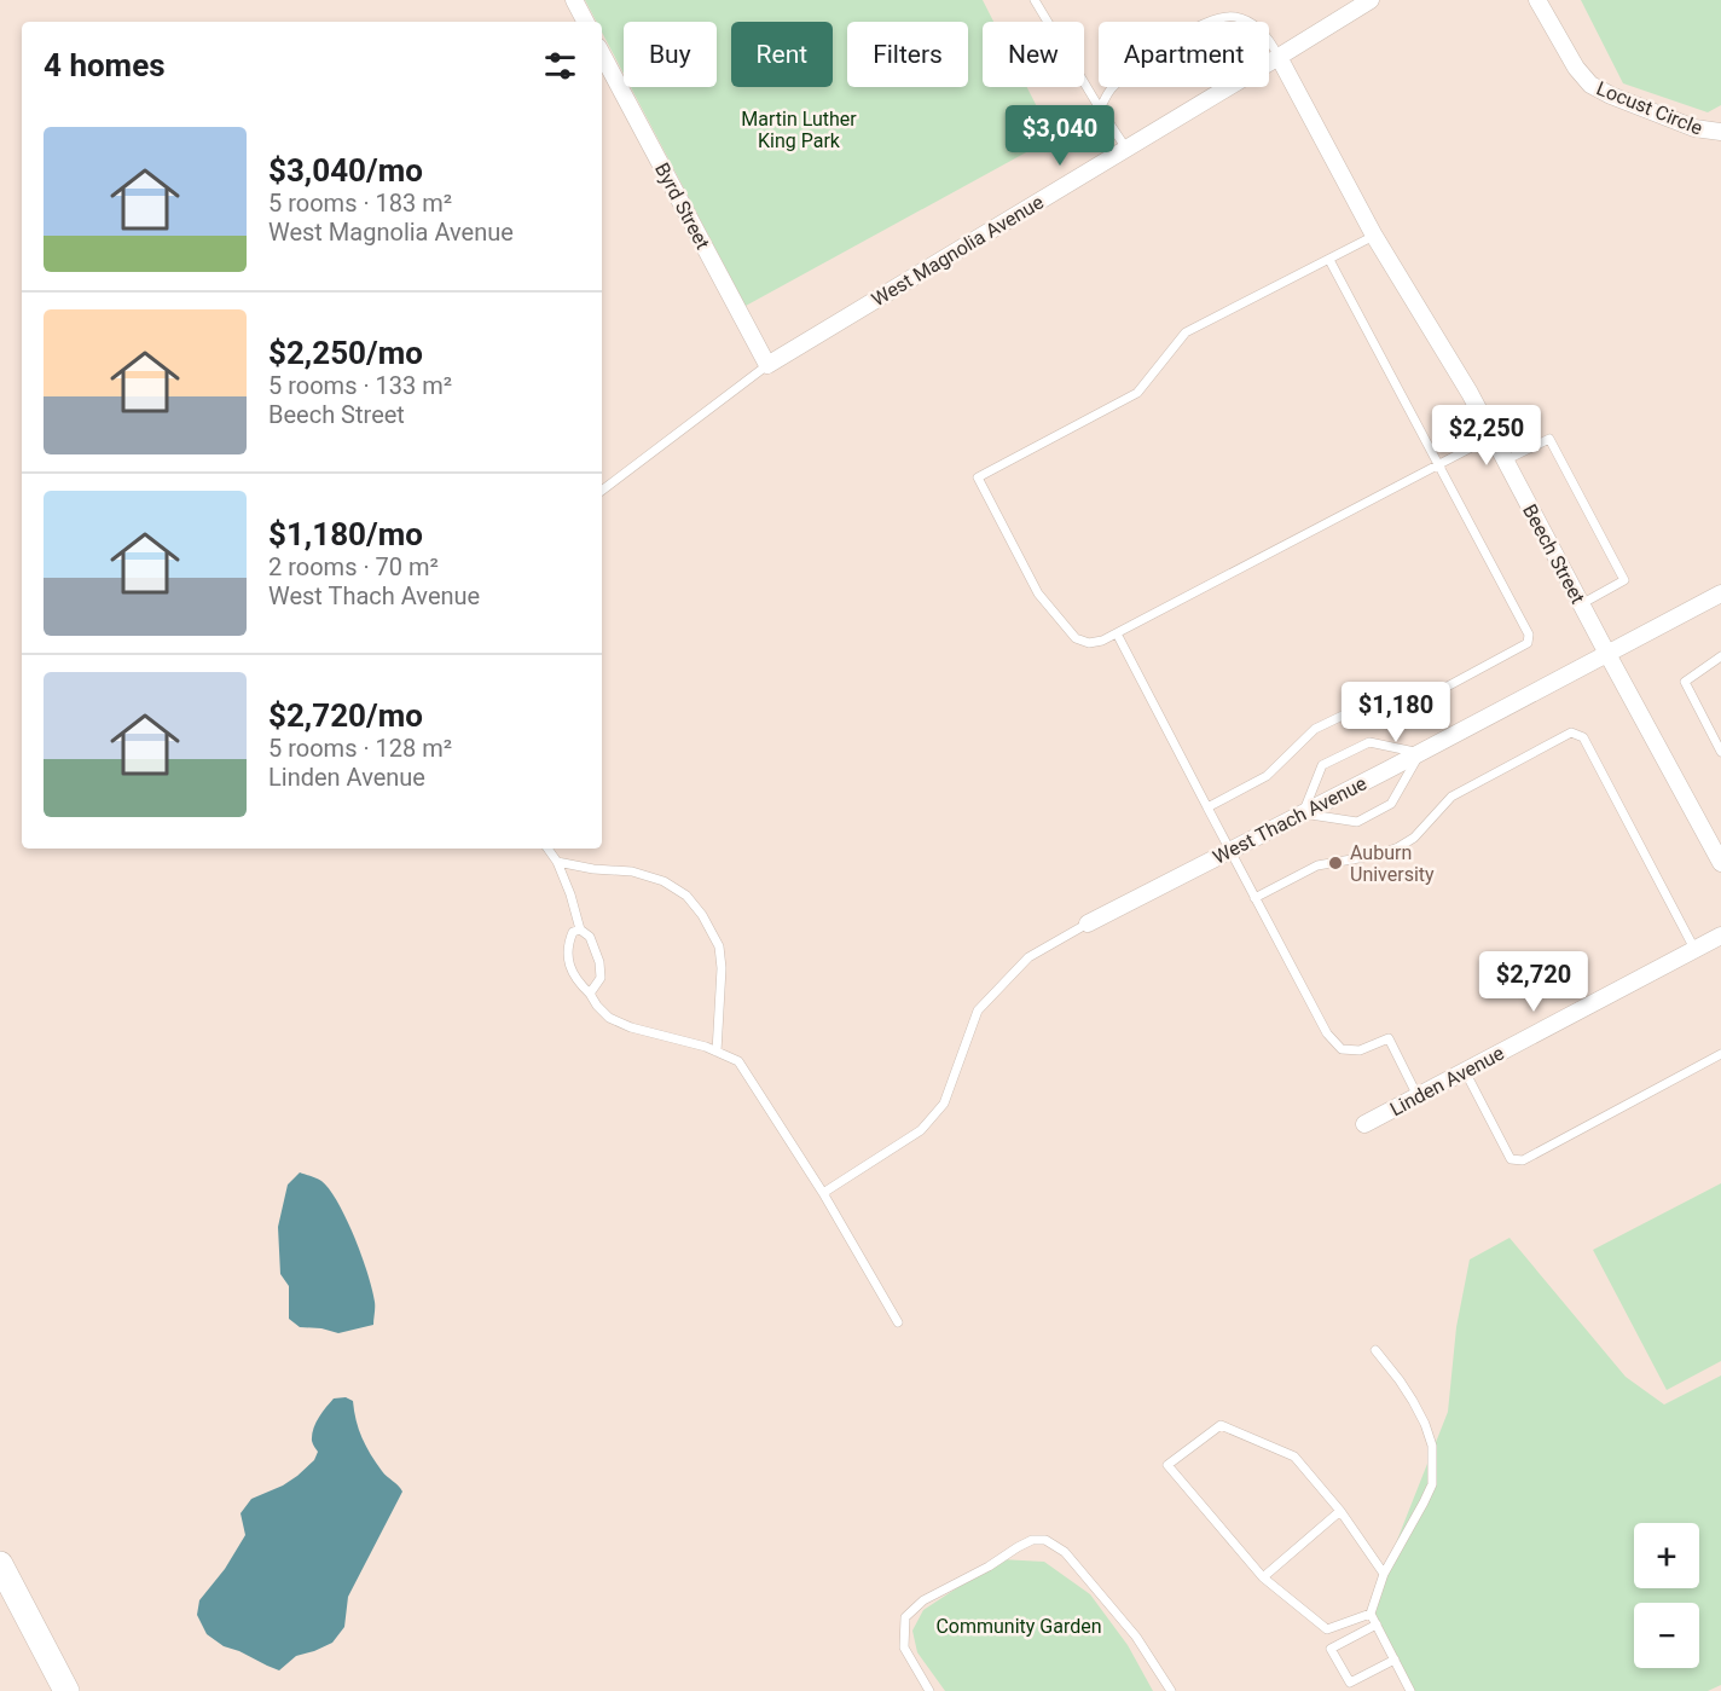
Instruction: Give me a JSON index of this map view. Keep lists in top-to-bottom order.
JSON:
{
  "streets": {
    "street": [
      "Locust Circle",
      "Byrd Street",
      "West Magnolia Avenue",
      "Beech Street",
      "West Thach Avenue",
      "Linden Avenue"
    ]
  },
  "crossings": [
    ["Byrd Street", "West Magnolia Avenue"],
    ["West Magnolia Avenue", "Beech Street"],
    ["Beech Street", "West Thach Avenue"]
  ],
  "parks": ["Martin Luther King Park", "Community Garden"],
  "places": ["Auburn University"],
  "page": {
    "chip": [
      "Buy",
      "Rent",
      "Filters",
      "New",
      "Apartment"
    ],
    "heading": "4 homes",
    "price": [
      "$3,040",
      "$2,250",
      "$1,180",
      "$2,720"
    ],
    "list": [
      {
        "name": "$3,040/mo",
        "note": "5 rooms · 183 m² · West Magnolia Avenue"
      },
      {
        "name": "$2,250/mo",
        "note": "5 rooms · 133 m² · Beech Street"
      },
      {
        "name": "$1,180/mo",
        "note": "2 rooms · 70 m² · West Thach Avenue"
      },
      {
        "name": "$2,720/mo",
        "note": "5 rooms · 128 m² · Linden Avenue"
      }
    ],
    "map_buttons": ["+", "−"]
  }
}
